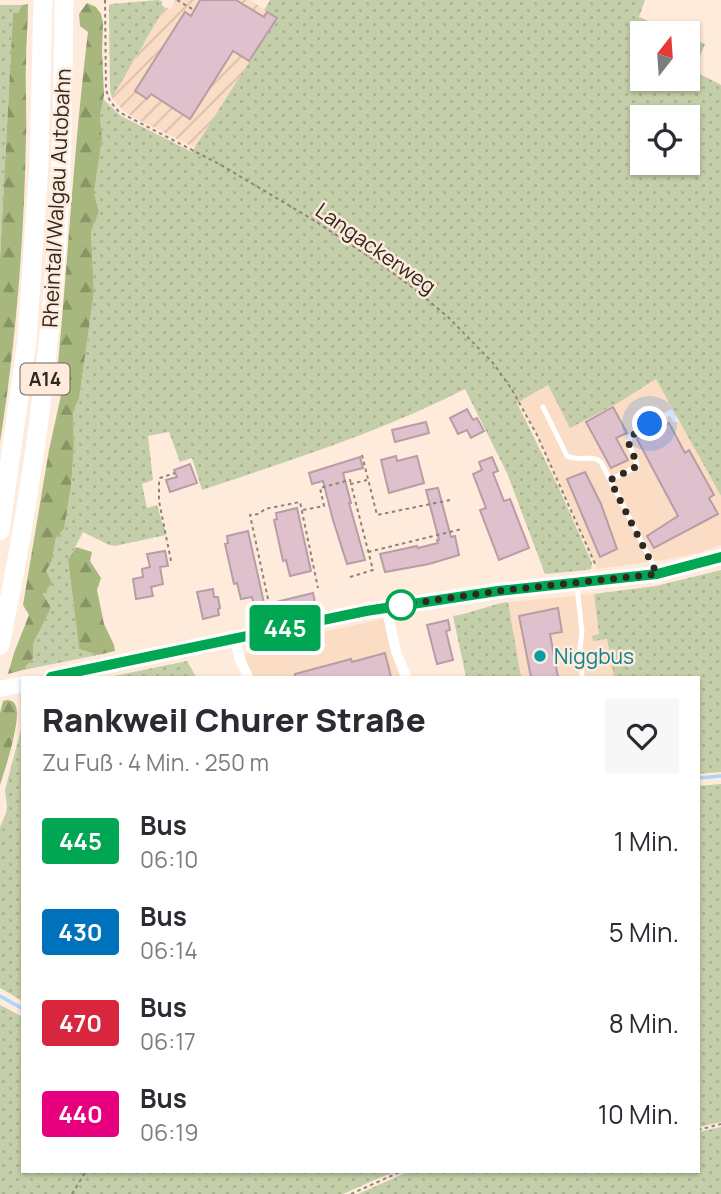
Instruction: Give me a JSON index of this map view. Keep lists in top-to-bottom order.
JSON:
{
  "streets": {
    "highway": ["Rheintal/Walgau Autobahn", "A14"],
    "path": ["Langackerweg"]
  },
  "places": ["Niggbus"],
  "lines": ["bus line 445"],
  "north": "top",
  "page": {
    "on_map": "445",
    "heading": ["Rankweil Churer Straße", "Zu Fuß · 4 Min. · 250 m"],
    "list": [
      {
        "mark": "445",
        "name": "Bus",
        "note": "06:10",
        "value": "1 Min."
      },
      {
        "mark": "430",
        "name": "Bus",
        "note": "06:14",
        "value": "5 Min."
      },
      {
        "mark": "470",
        "name": "Bus",
        "note": "06:17",
        "value": "8 Min."
      },
      {
        "mark": "440",
        "name": "Bus",
        "note": "06:19",
        "value": "10 Min."
      }
    ]
  }
}
